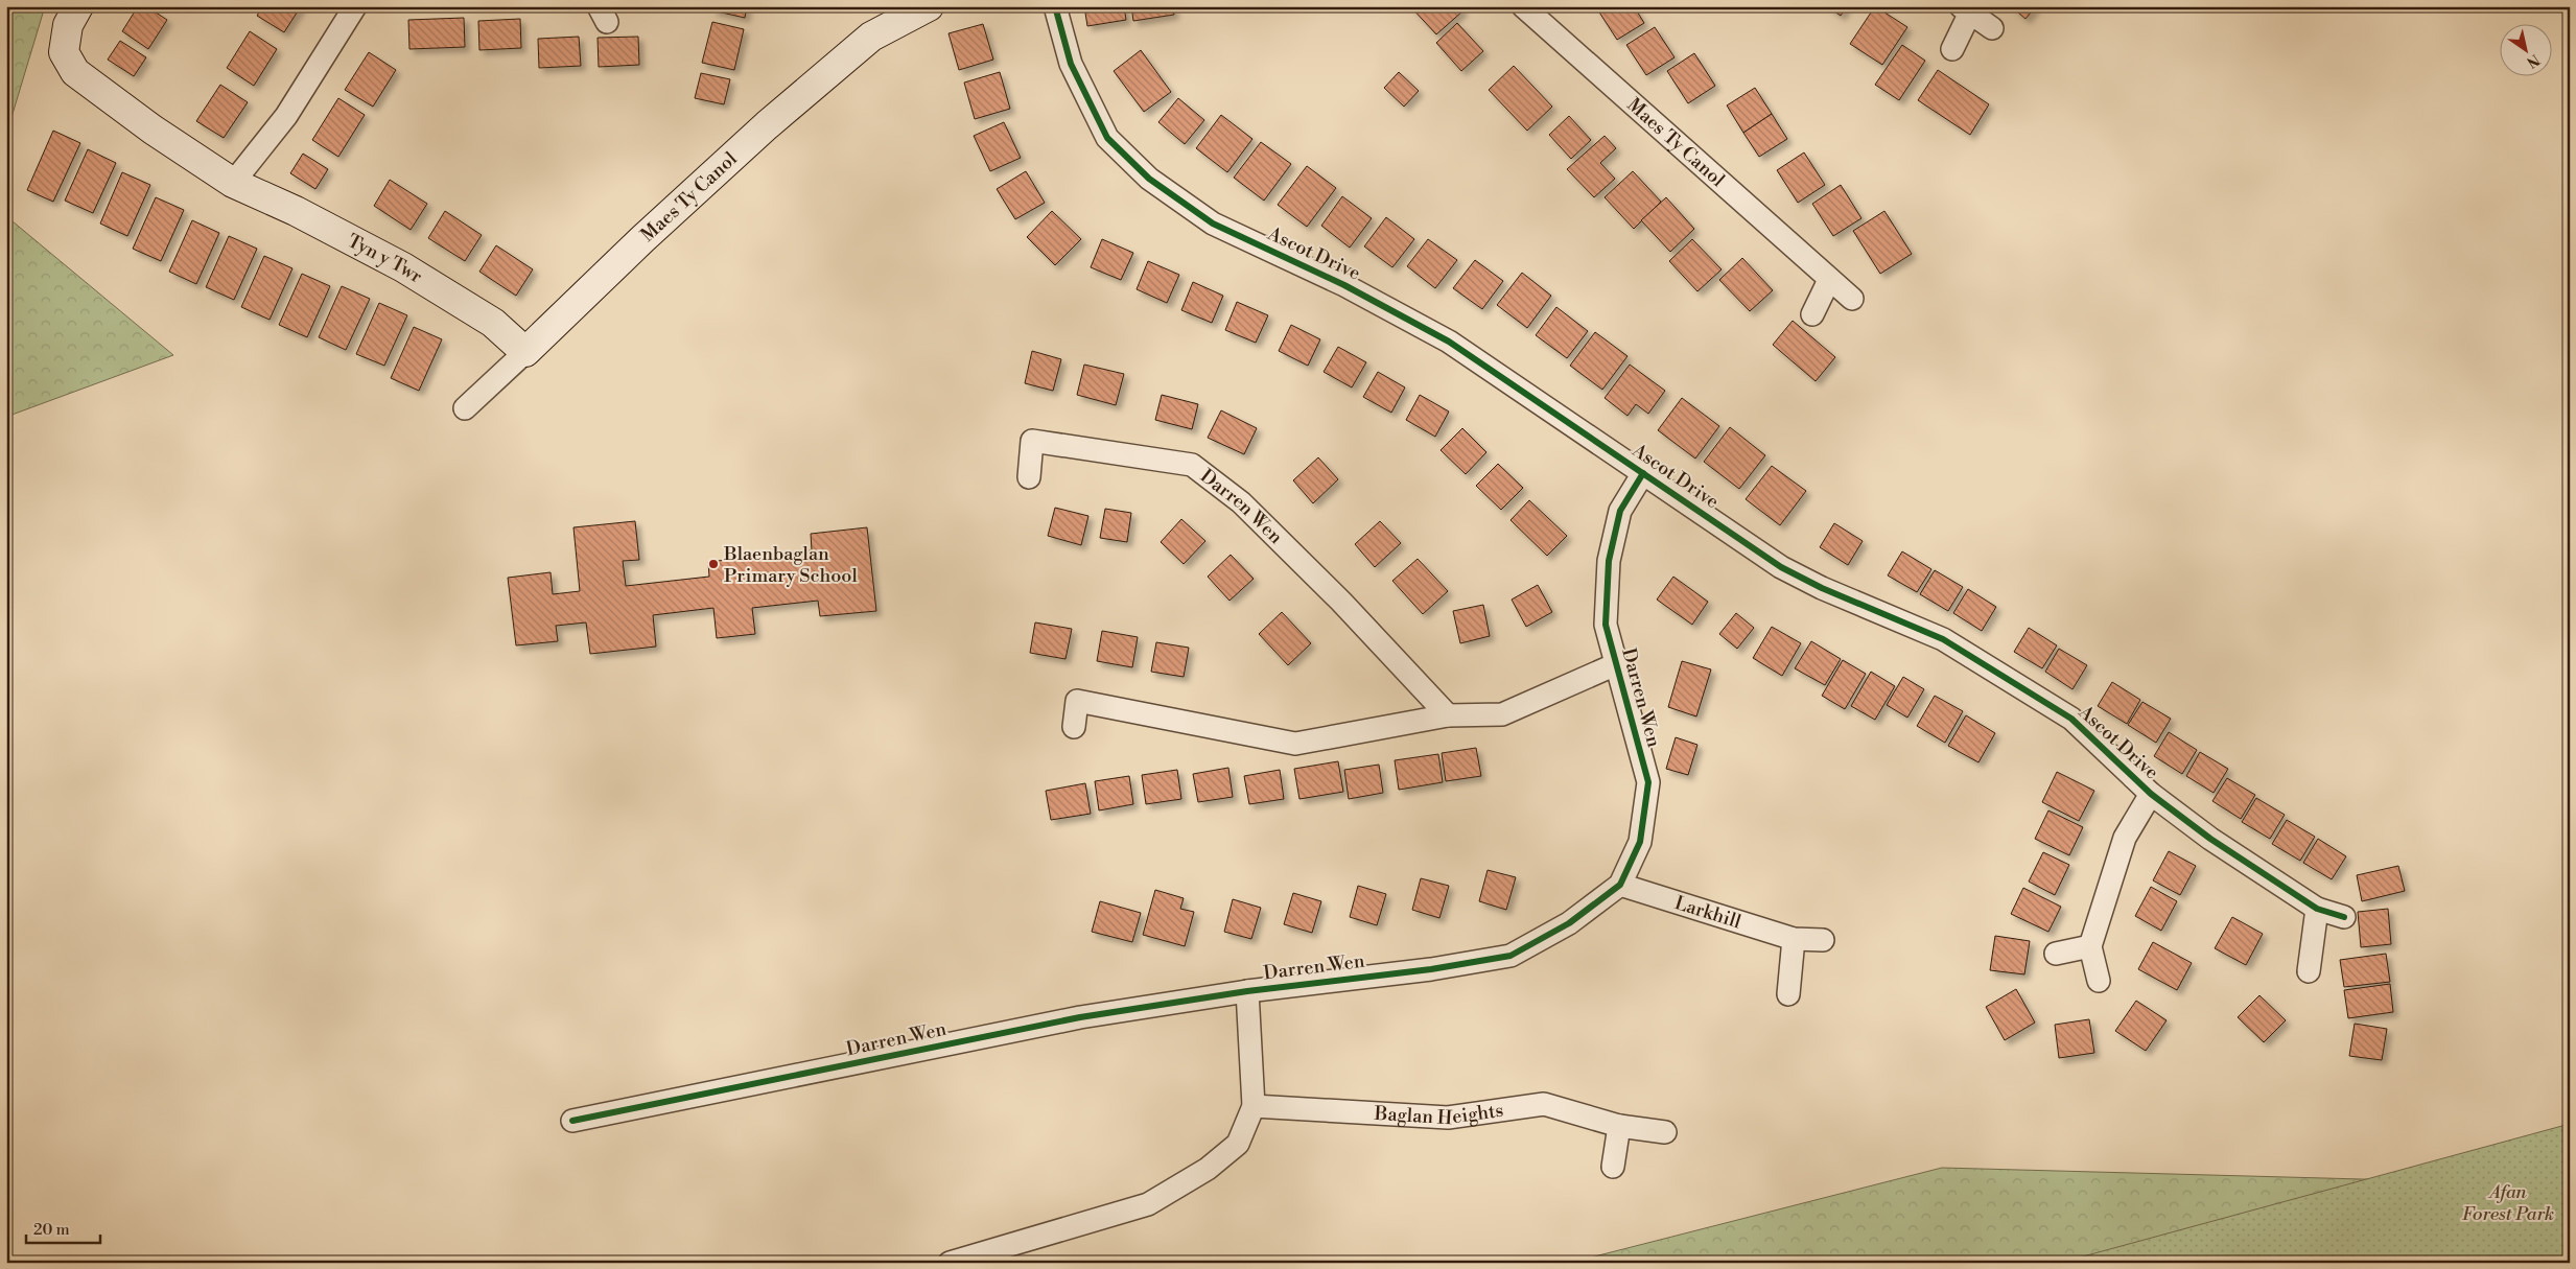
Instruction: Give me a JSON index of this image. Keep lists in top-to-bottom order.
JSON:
{
  "streets": {
    "street": [
      "Maes Ty Canol",
      "Ascot Drive",
      "Tyn y Twr",
      "Darren Wen",
      "Larkhill",
      "Baglan Heights"
    ]
  },
  "crossings": [
    ["Maes Ty Canol", "Tyn y Twr"],
    ["Ascot Drive", "Darren Wen"],
    ["Darren Wen", "Larkhill"]
  ],
  "parks": ["Afan Forest Park"],
  "places": ["Blaenbaglan Primary School"],
  "scale_bar": "20 m",
  "north": "bottom right"
}
